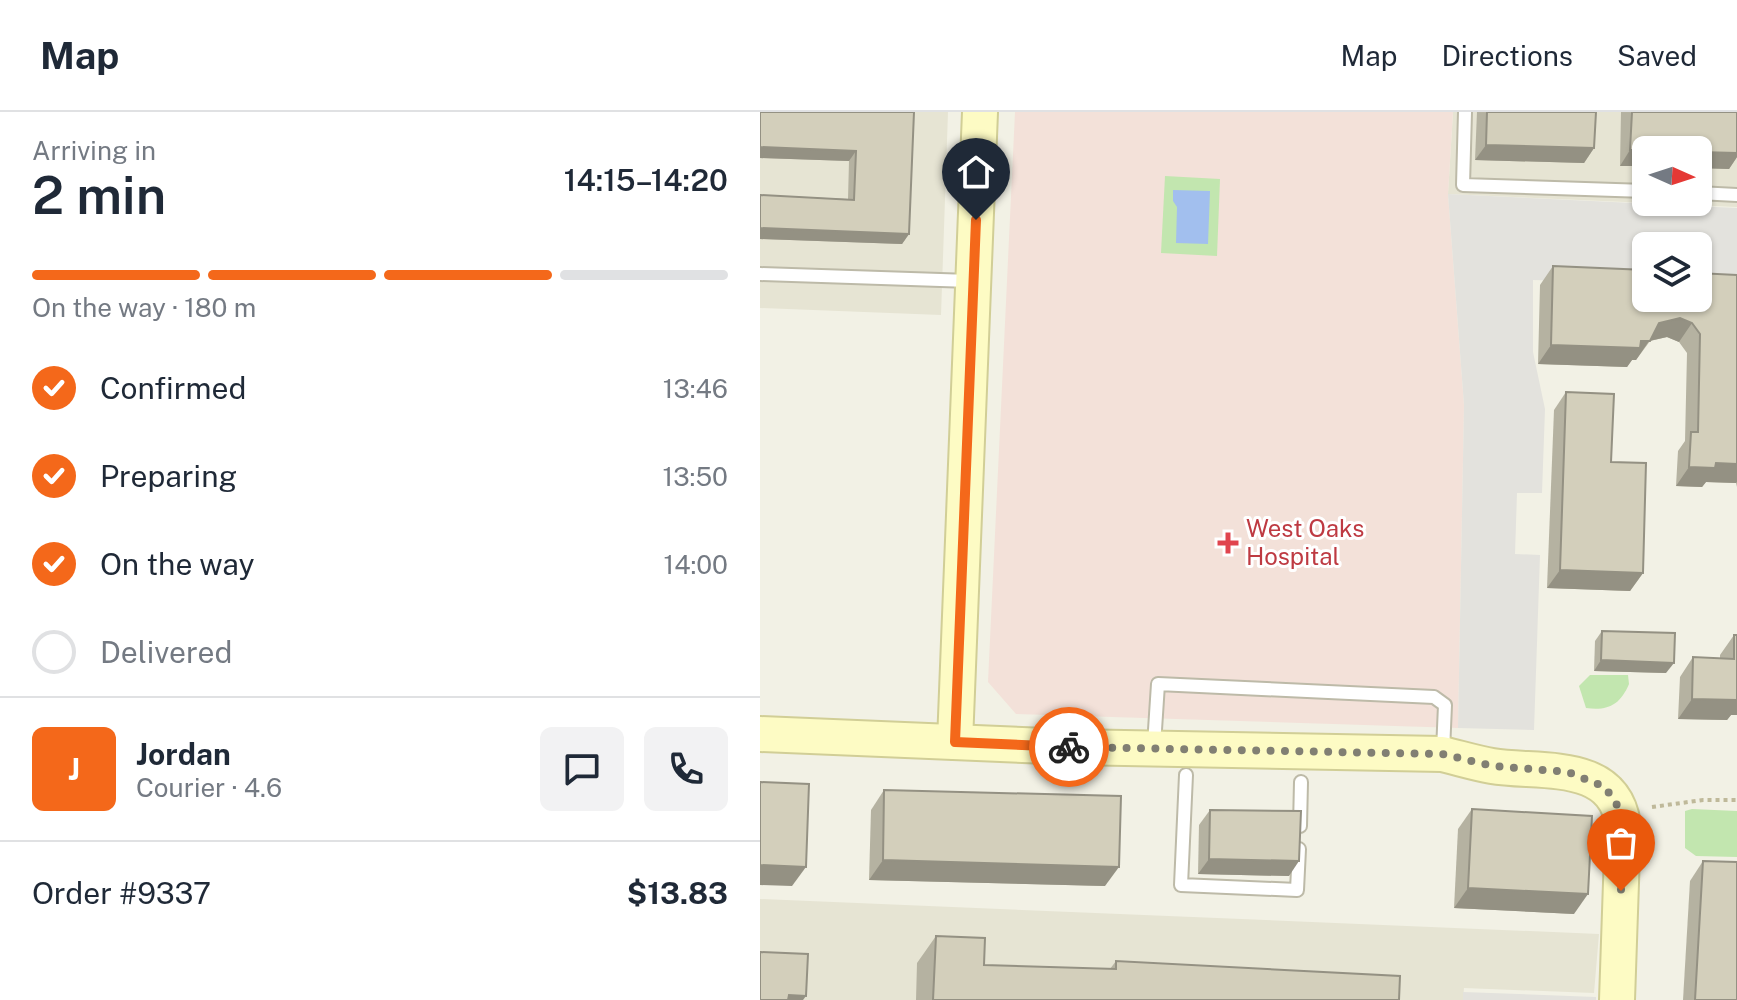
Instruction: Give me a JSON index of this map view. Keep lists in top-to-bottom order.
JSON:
{
  "places": {
    "health": ["West Oaks Hospital"]
  },
  "north": "right",
  "page": {
    "header": "Map",
    "nav": ["Map", "Directions", "Saved"],
    "heading": ["2 min", "Arriving in", "14:15–14:20"],
    "panel": [
      "Jordan",
      "Courier · 4.6",
      "Order #9337",
      "$13.83"
    ],
    "bar": "On the way · 180 m",
    "list": [
      ["Confirmed", "13:46"],
      ["Preparing", "13:50"],
      ["On the way", "14:00"],
      "Delivered"
    ],
    "round": "J"
  }
}
